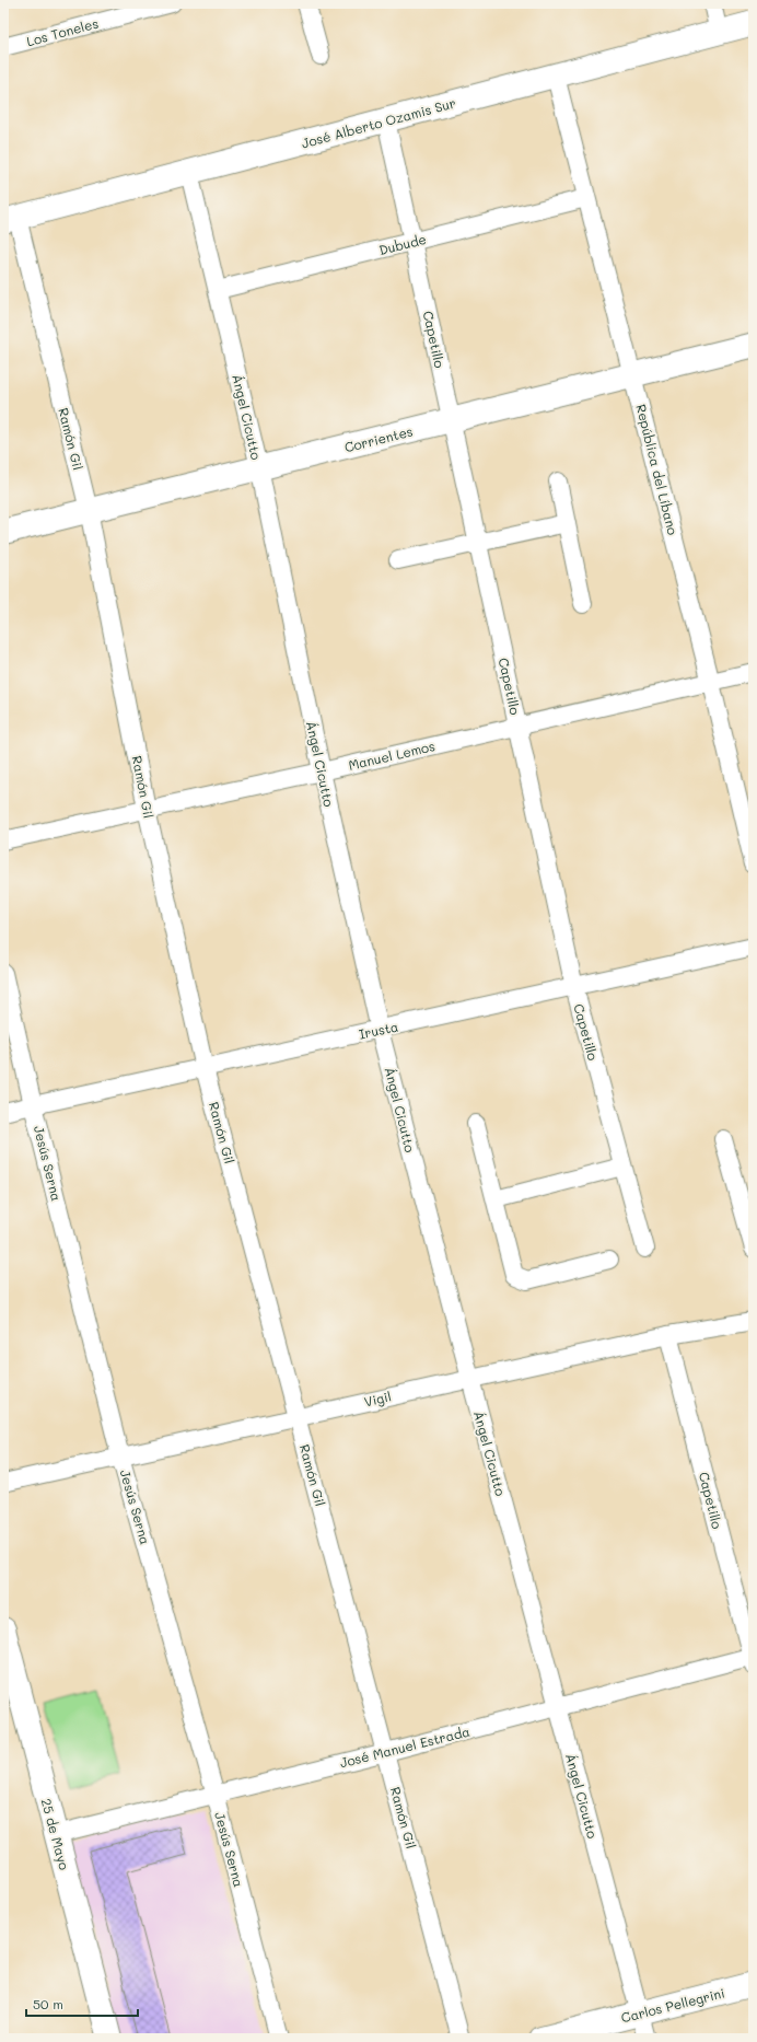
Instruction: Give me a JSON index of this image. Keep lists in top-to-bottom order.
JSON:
{
  "streets": {
    "main road": [
      "José Alberto Ozamis Sur",
      "Corrientes",
      "25 de Mayo",
      "Carlos Pellegrini"
    ],
    "street": [
      "Los Toneles",
      "Dubude",
      "Capetillo",
      "Ángel Cicutto",
      "Ramón Gil",
      "República del Líbano",
      "Manuel Lemos",
      "Irusta",
      "Jesús Serna",
      "Vigil",
      "José Manuel Estrada"
    ]
  },
  "crossings": [
    ["José Alberto Ozamis Sur", "Capetillo"],
    ["José Alberto Ozamis Sur", "Ángel Cicutto"],
    ["José Alberto Ozamis Sur", "Ramón Gil"],
    ["José Alberto Ozamis Sur", "República del Líbano"],
    ["Dubude", "Capetillo"],
    ["Dubude", "Ángel Cicutto"],
    ["Dubude", "República del Líbano"],
    ["Capetillo", "Corrientes"],
    ["Capetillo", "Manuel Lemos"],
    ["Capetillo", "Irusta"],
    ["Capetillo", "Vigil"],
    ["Capetillo", "José Manuel Estrada"],
    ["Ángel Cicutto", "Corrientes"],
    ["Ángel Cicutto", "Manuel Lemos"],
    ["Ángel Cicutto", "Irusta"],
    ["Ángel Cicutto", "Vigil"],
    ["Ángel Cicutto", "José Manuel Estrada"],
    ["Ángel Cicutto", "Carlos Pellegrini"],
    ["Ramón Gil", "Corrientes"],
    ["Ramón Gil", "Manuel Lemos"],
    ["Ramón Gil", "Irusta"],
    ["Ramón Gil", "Vigil"],
    ["Ramón Gil", "José Manuel Estrada"],
    ["Corrientes", "República del Líbano"],
    ["República del Líbano", "Manuel Lemos"],
    ["Irusta", "Jesús Serna"],
    ["Jesús Serna", "Vigil"],
    ["Jesús Serna", "José Manuel Estrada"],
    ["José Manuel Estrada", "25 de Mayo"]
  ],
  "scale_bar": "50 m"
}
